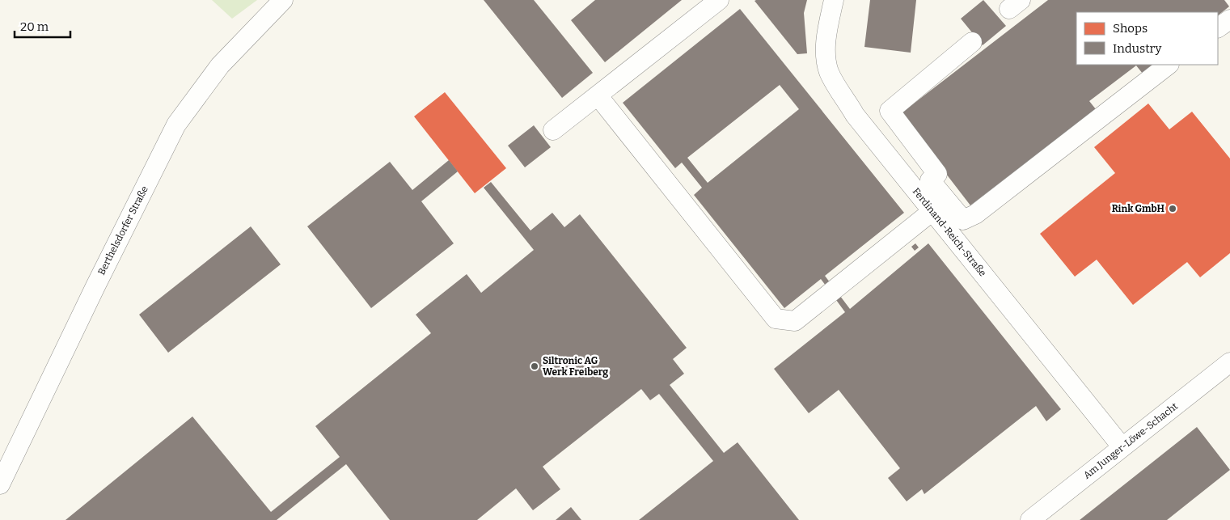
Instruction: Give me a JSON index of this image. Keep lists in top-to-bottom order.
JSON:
{
  "streets": {
    "street": ["Berthelsdorfer Straße", "Ferdinand-Reich-Straße", "Am Junger-Löwe-Schacht"]
  },
  "crossings": [
    ["Ferdinand-Reich-Straße", "Am Junger-Löwe-Schacht"]
  ],
  "places": ["Rink GmbH", "Siltronic AG Werk Freiberg"],
  "legend": ["Shops", "Industry"],
  "scale_bar": "20 m"
}
